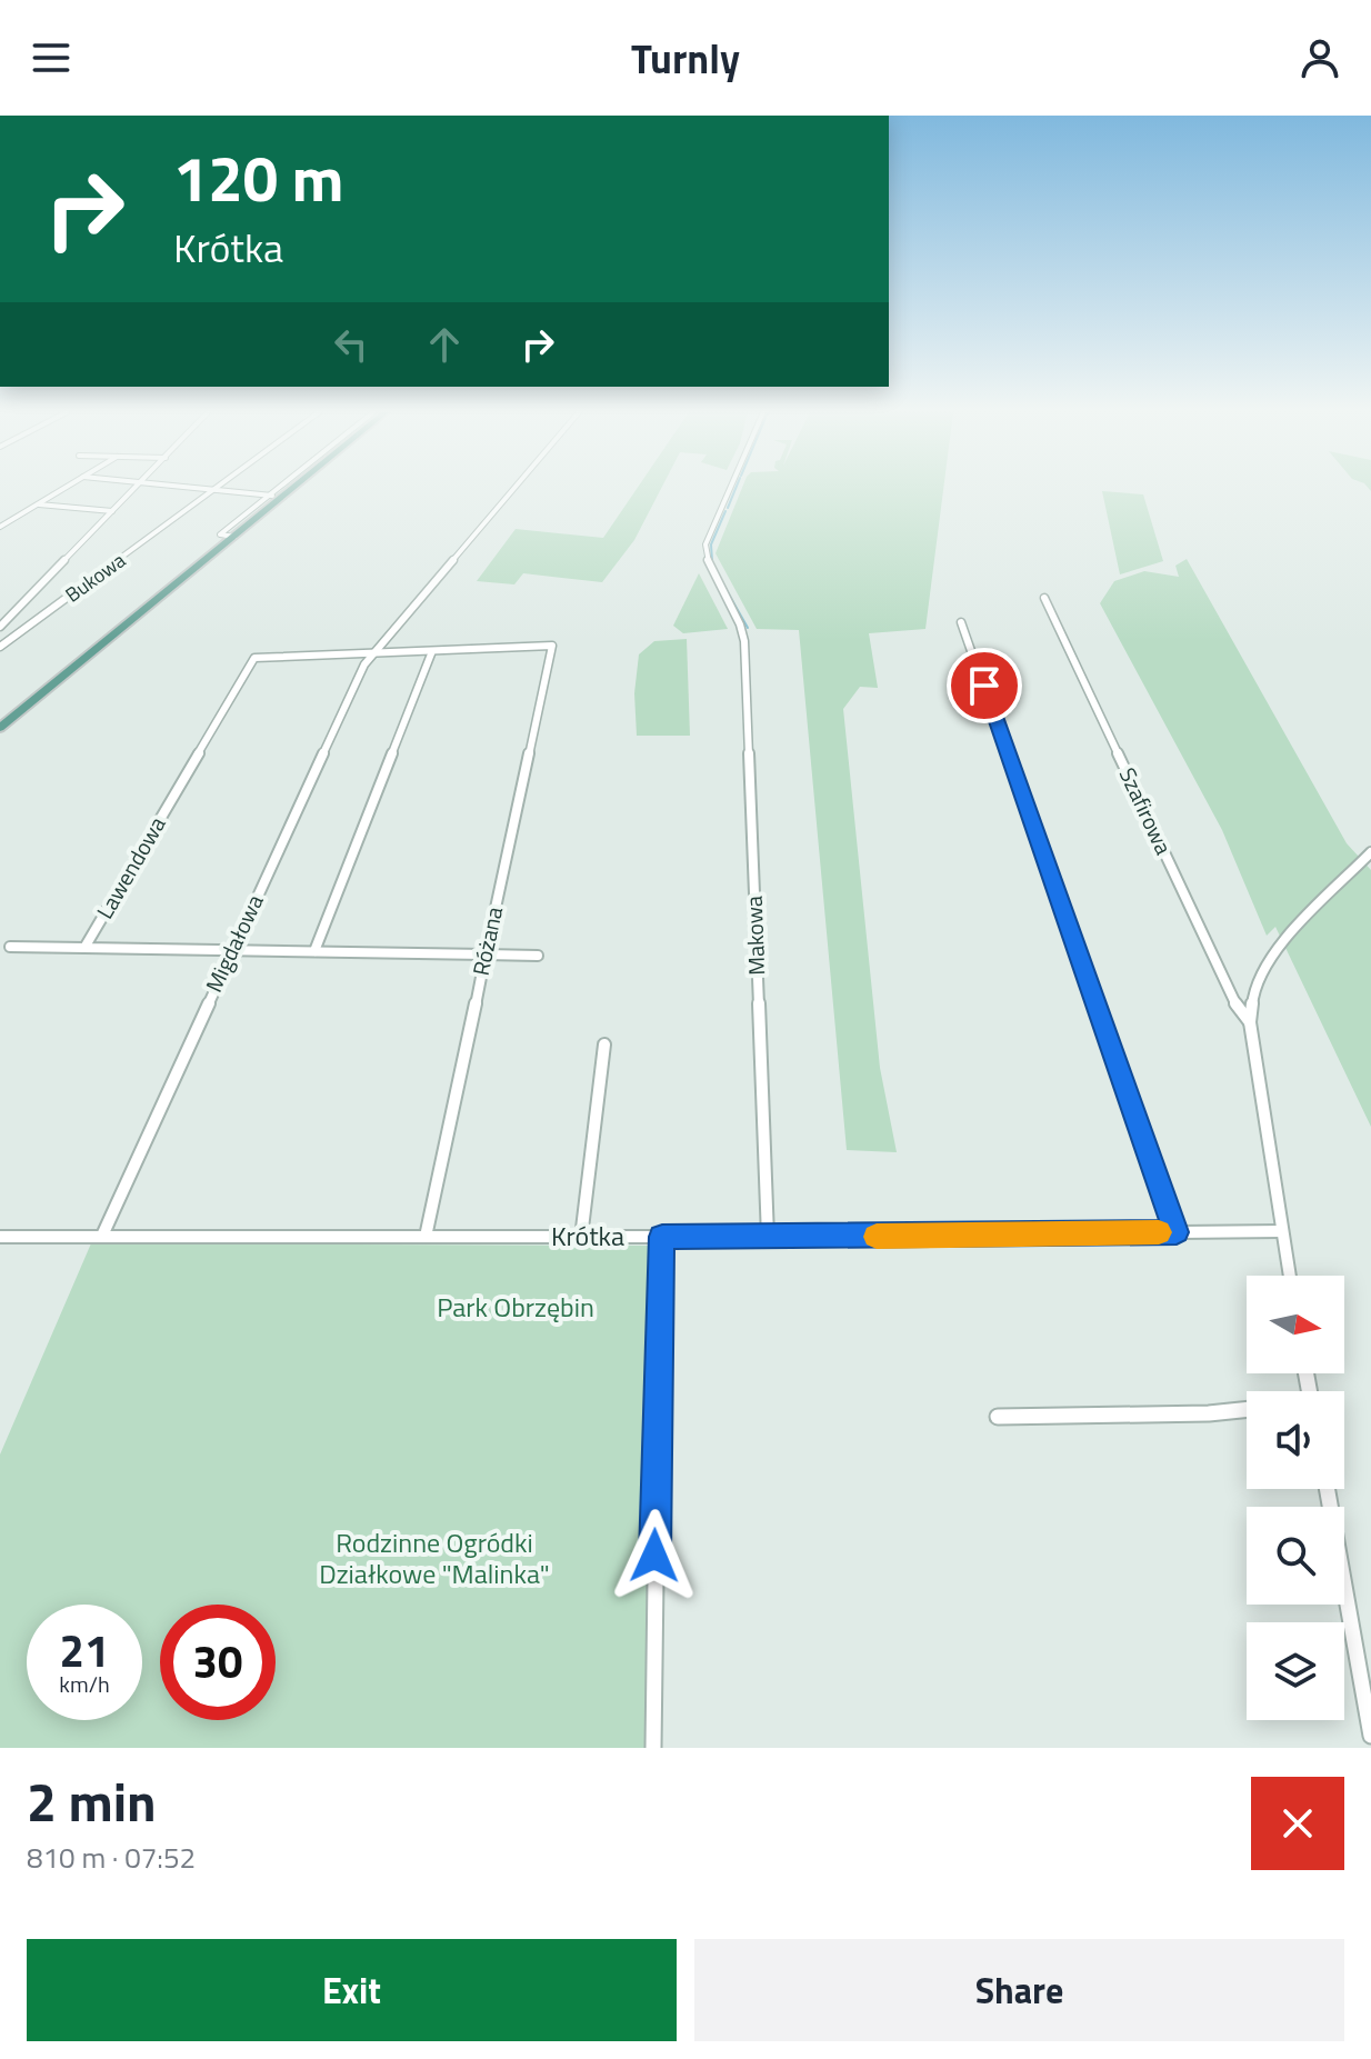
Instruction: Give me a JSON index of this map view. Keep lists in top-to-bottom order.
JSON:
{
  "streets": {
    "street": [
      "Bukowa",
      "Szafirowa",
      "Lawendowa",
      "Makowa",
      "Różana",
      "Migdałowa",
      "Krótka"
    ]
  },
  "crossings": [
    ["Lawendowa", "Różana"],
    ["Lawendowa", "Migdałowa"],
    ["Makowa", "Krótka"],
    ["Różana", "Krótka"],
    ["Migdałowa", "Krótka"]
  ],
  "parks": ["Park Obrzębin", "Rodzinne Ogródki Działkowe \"Malinka\""],
  "north": "right",
  "page": {
    "header": "Turnly",
    "turn": ["120 m", "Krótka"],
    "speed": "21 km/h",
    "limit": "30",
    "heading": ["2 min", "810 m · 07:52"],
    "buttons": ["Exit", "Share"]
  }
}
